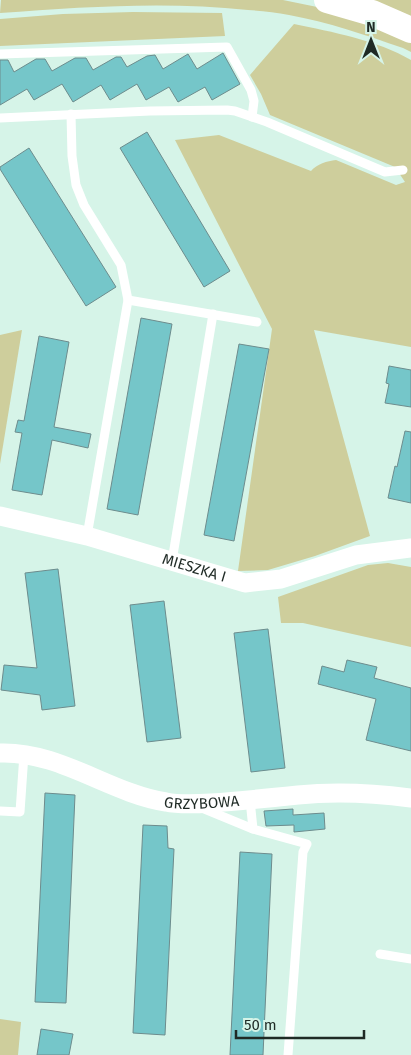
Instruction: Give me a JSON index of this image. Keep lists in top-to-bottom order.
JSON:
{
  "streets": {
    "street": ["MIESZKA I", "GRZYBOWA"]
  },
  "scale_bar": "50 m",
  "north": "top"
}
